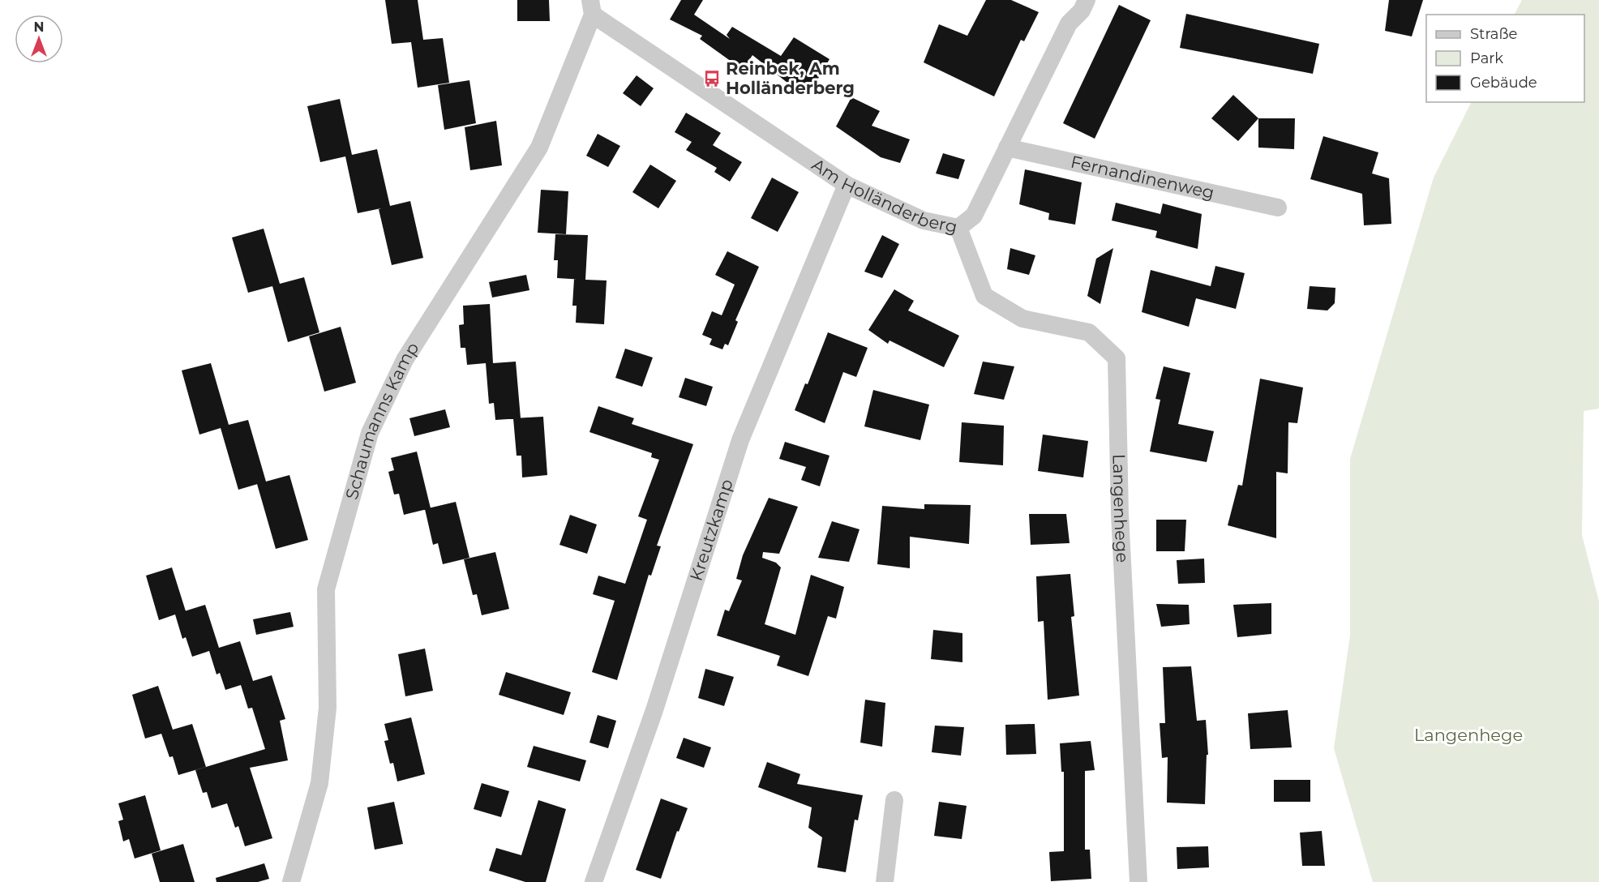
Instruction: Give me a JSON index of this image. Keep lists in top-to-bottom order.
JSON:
{
  "streets": {
    "street": [
      "Fernandinenweg",
      "Am Holländerberg",
      "Schaumanns Kamp",
      "Langenhege",
      "Kreutzkamp"
    ]
  },
  "crossings": [
    ["Fernandinenweg", "Am Holländerberg"],
    ["Am Holländerberg", "Schaumanns Kamp"],
    ["Am Holländerberg", "Langenhege"],
    ["Am Holländerberg", "Kreutzkamp"]
  ],
  "parks": ["Langenhege"],
  "places": {
    "bus stop": ["Reinbek, Am Holländerberg"]
  },
  "legend": ["Straße", "Park", "Gebäude"],
  "north": "top"
}
